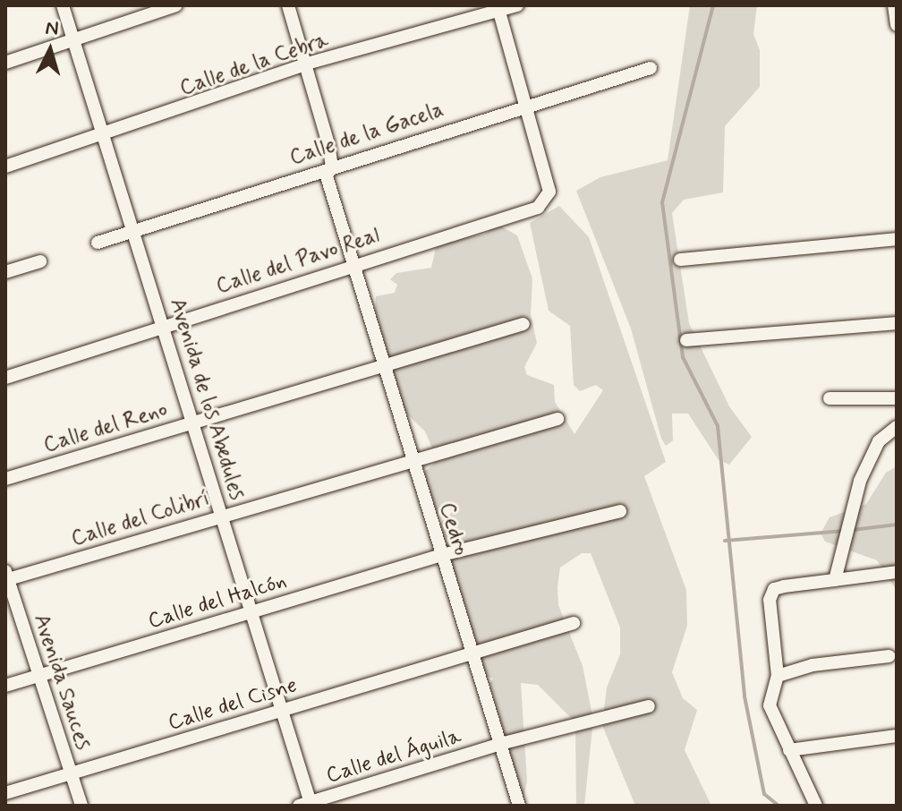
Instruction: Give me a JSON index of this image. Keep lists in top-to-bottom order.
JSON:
{
  "streets": {
    "street": [
      "Calle de la Cebra",
      "Calle de la Gacela",
      "Calle del Pavo Real",
      "Avenida de los Abedules",
      "Calle del Reno",
      "Calle del Colibrí",
      "Cedro",
      "Calle del Halcón",
      "Avenida Sauces",
      "Calle del Cisne",
      "Calle del Águila"
    ]
  },
  "crossings": [
    ["Calle de la Cebra", "Avenida de los Abedules"],
    ["Calle de la Cebra", "Cedro"],
    ["Calle de la Gacela", "Calle del Pavo Real"],
    ["Calle de la Gacela", "Avenida de los Abedules"],
    ["Calle de la Gacela", "Cedro"],
    ["Calle del Pavo Real", "Avenida de los Abedules"],
    ["Calle del Pavo Real", "Cedro"],
    ["Avenida de los Abedules", "Calle del Reno"],
    ["Avenida de los Abedules", "Calle del Colibrí"],
    ["Avenida de los Abedules", "Calle del Halcón"],
    ["Avenida de los Abedules", "Calle del Cisne"],
    ["Avenida de los Abedules", "Calle del Águila"],
    ["Calle del Reno", "Cedro"],
    ["Calle del Colibrí", "Cedro"],
    ["Calle del Colibrí", "Avenida Sauces"],
    ["Cedro", "Calle del Halcón"],
    ["Cedro", "Calle del Cisne"],
    ["Cedro", "Calle del Águila"],
    ["Calle del Halcón", "Avenida Sauces"],
    ["Avenida Sauces", "Calle del Cisne"]
  ],
  "north": "top"
}
